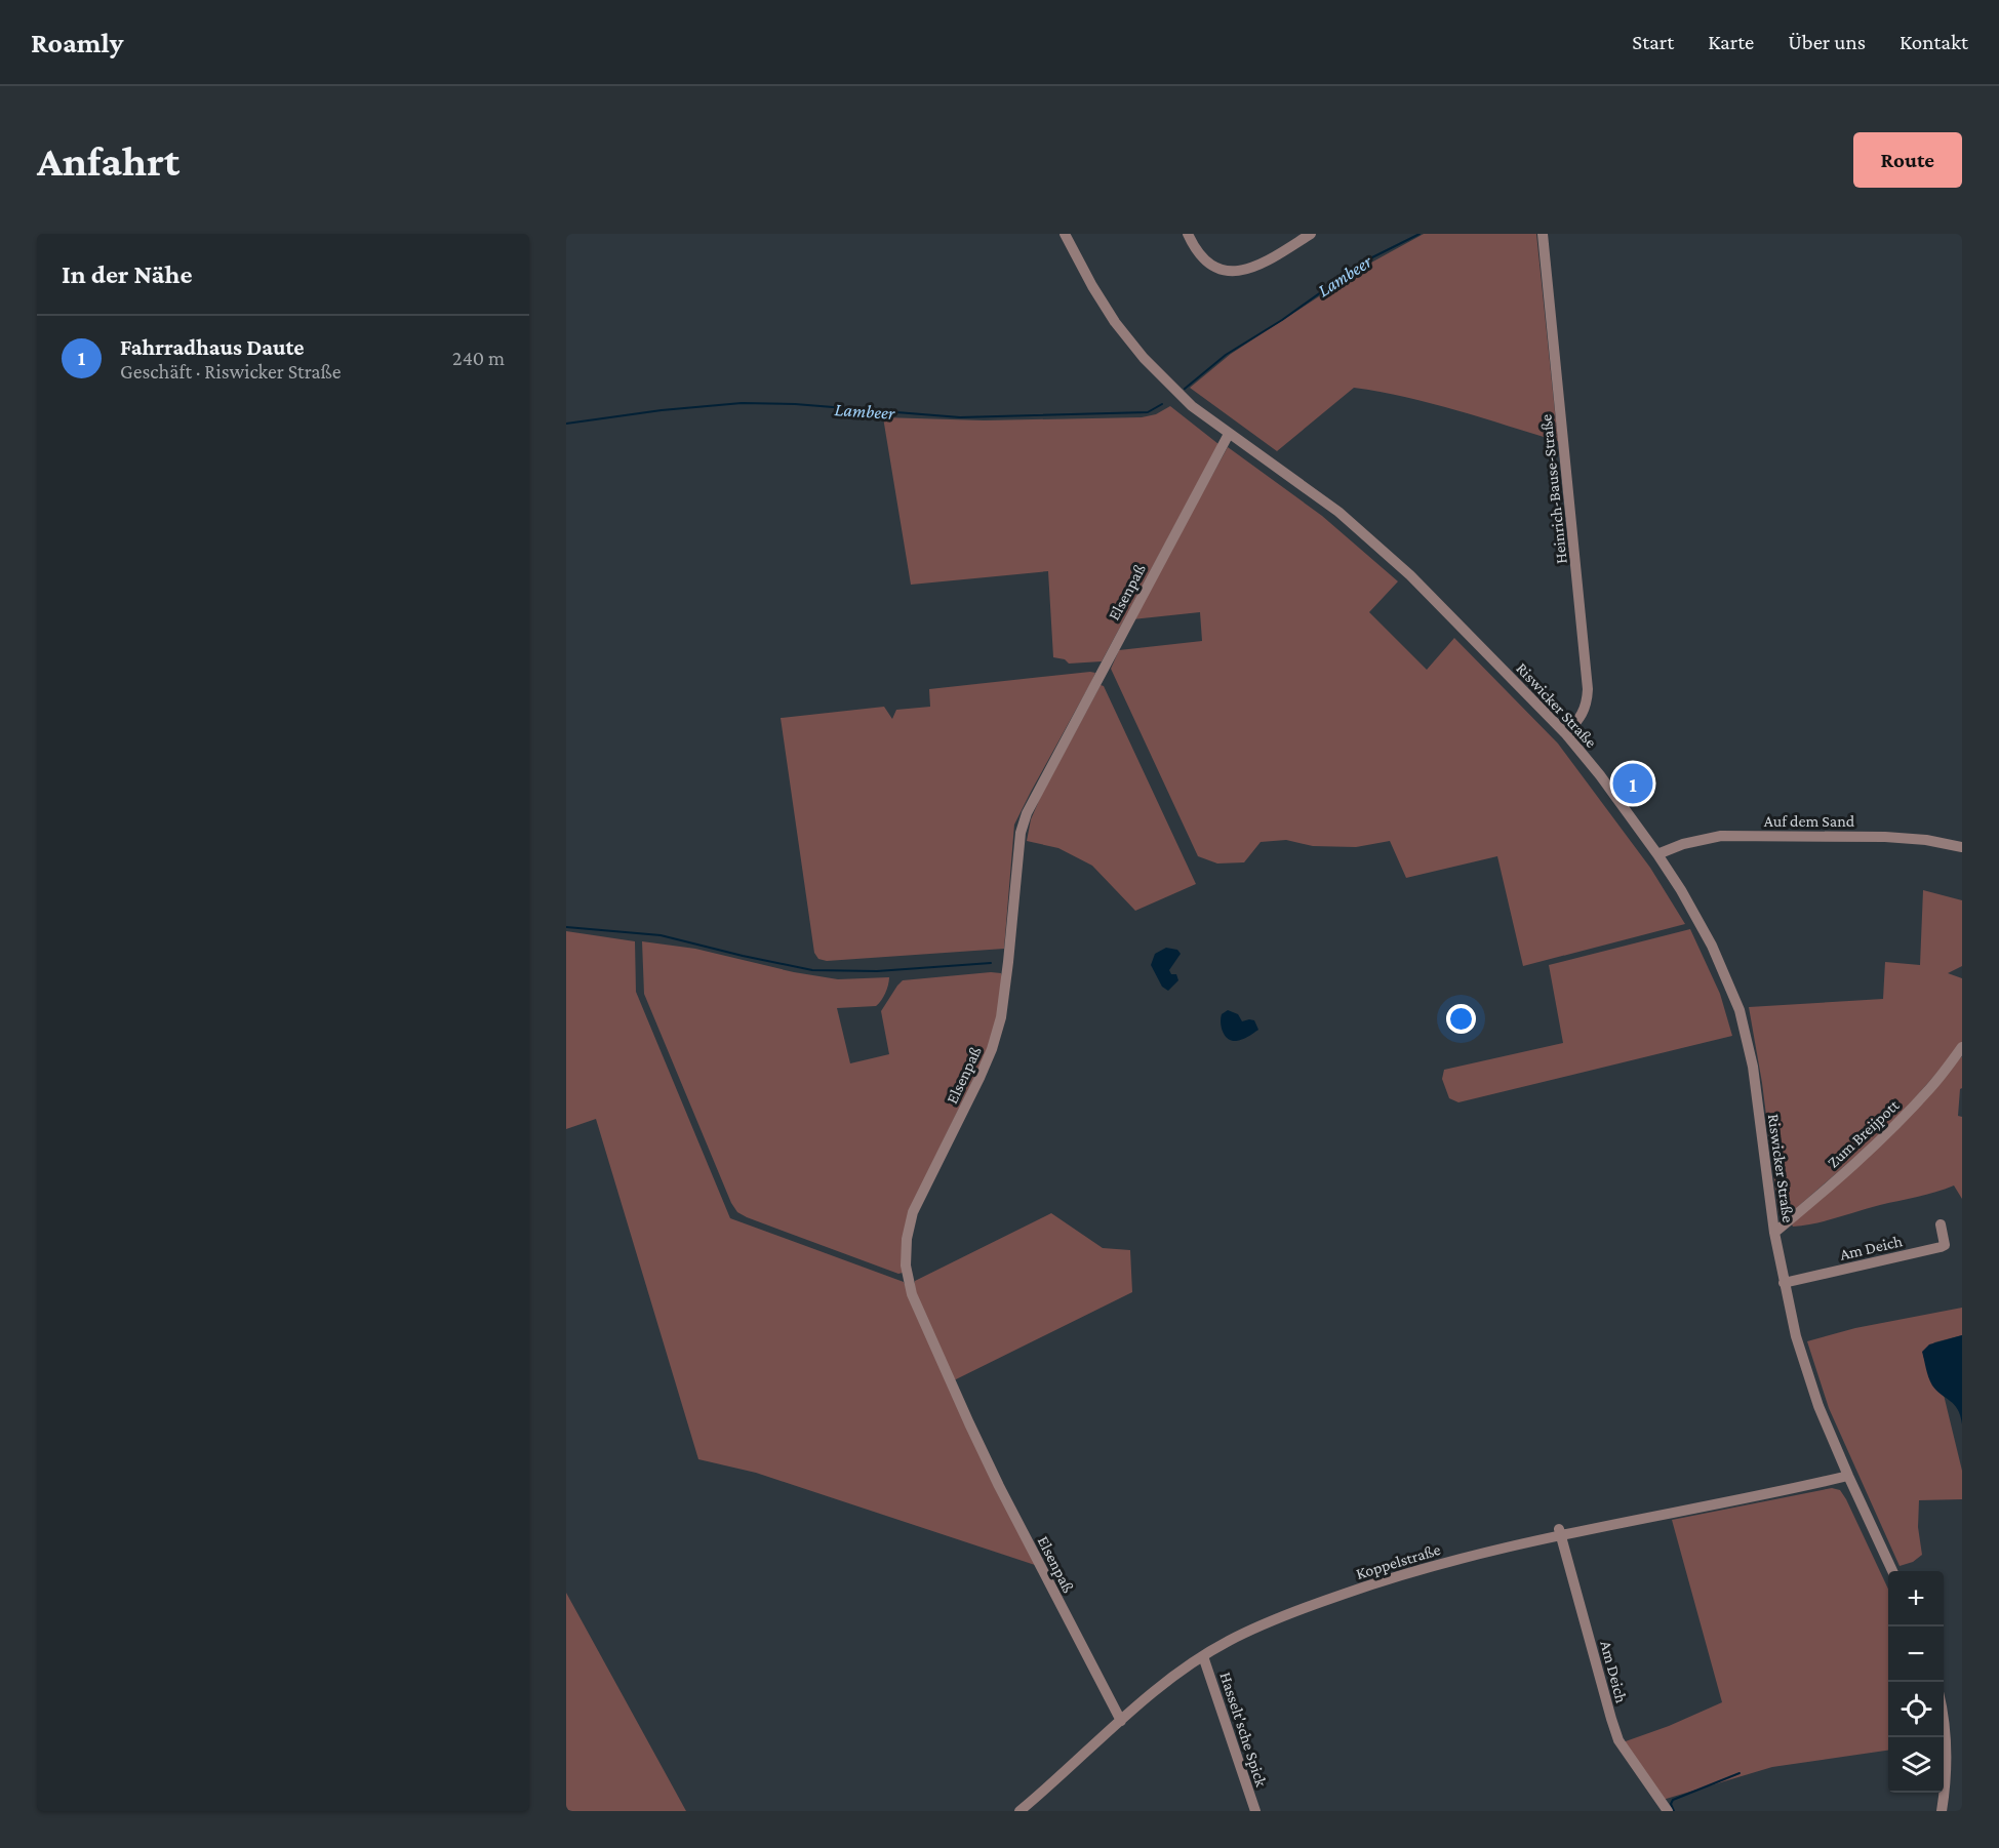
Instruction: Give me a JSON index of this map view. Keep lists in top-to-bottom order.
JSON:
{
  "streets": {
    "street": [
      "Heinrich-Bause-Straße",
      "Elsenpaß",
      "Riswicker Straße",
      "Auf dem Sand",
      "Zum Breijpott",
      "Am Deich",
      "Koppelstraße",
      "Hasselt'sche Spick"
    ]
  },
  "crossings": [
    ["Heinrich-Bause-Straße", "Riswicker Straße"],
    ["Elsenpaß", "Riswicker Straße"],
    ["Elsenpaß", "Koppelstraße"],
    ["Riswicker Straße", "Auf dem Sand"],
    ["Riswicker Straße", "Zum Breijpott"],
    ["Riswicker Straße", "Am Deich"],
    ["Riswicker Straße", "Koppelstraße"],
    ["Am Deich", "Koppelstraße"],
    ["Koppelstraße", "Hasselt'sche Spick"]
  ],
  "water": ["Lambeer"],
  "page": {
    "header": "Roamly",
    "nav": [
      "Start",
      "Karte",
      "Über uns",
      "Kontakt"
    ],
    "buttons": "Route",
    "title": "Anfahrt",
    "heading": "In der Nähe",
    "list": [
      {
        "mark": "1",
        "name": "Fahrradhaus Daute",
        "note": "Geschäft · Riswicker Straße",
        "value": "240 m"
      }
    ],
    "pins": "1",
    "map_buttons": ["+", "−"]
  }
}
